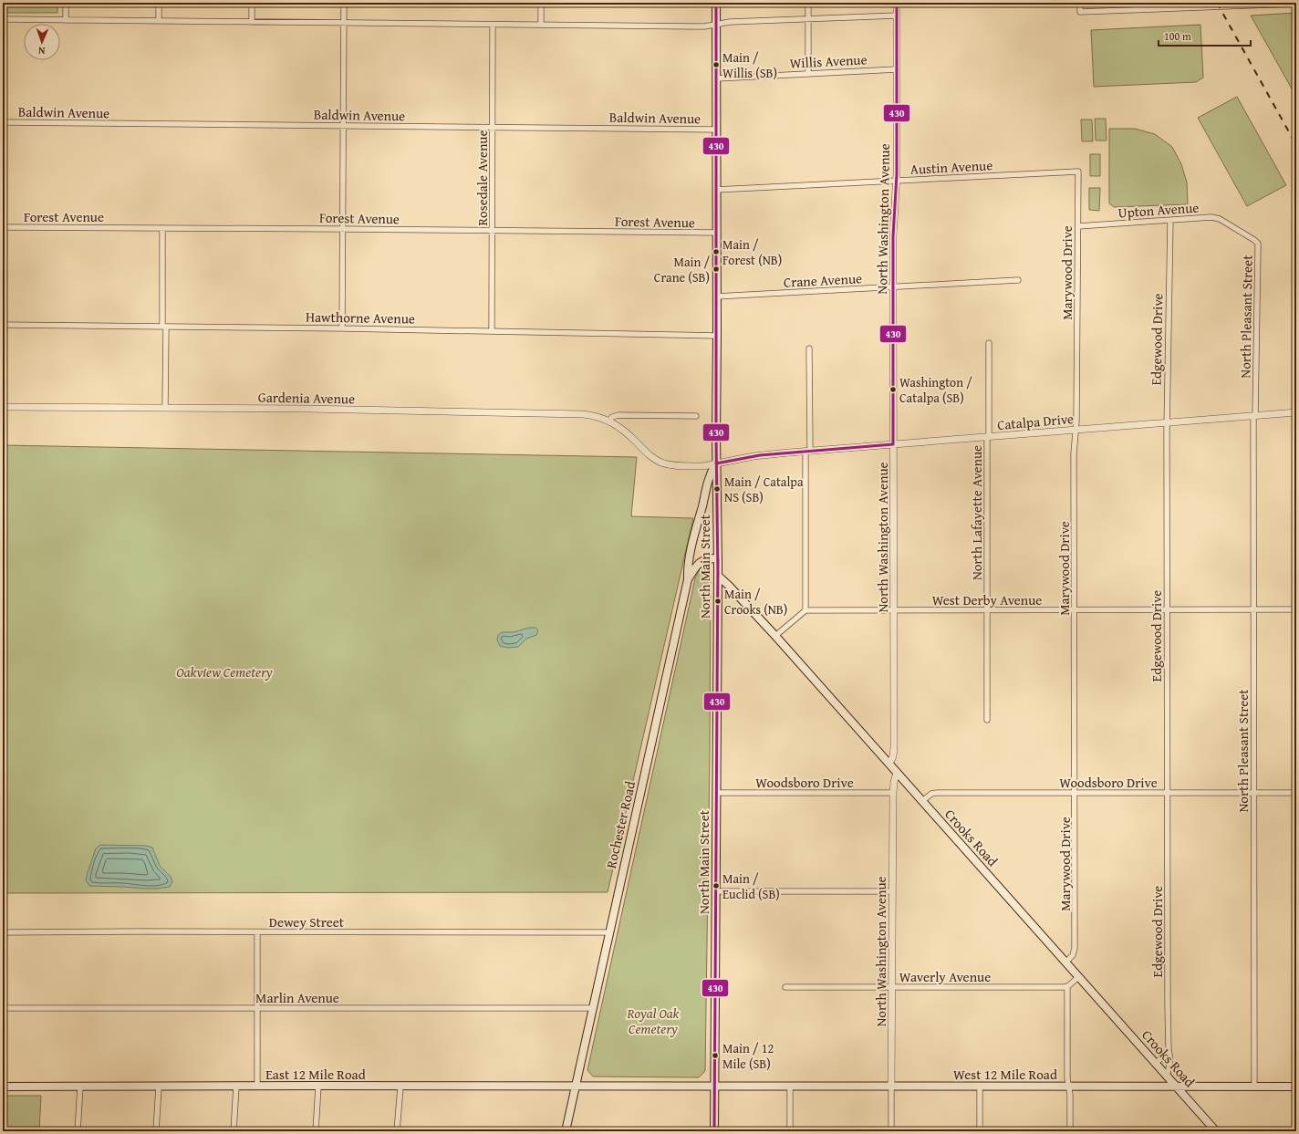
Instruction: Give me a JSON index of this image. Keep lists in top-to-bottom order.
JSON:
{
  "streets": {
    "main road": [
      "North Main Street",
      "Rochester Road",
      "Crooks Road",
      "East 12 Mile Road",
      "West 12 Mile Road"
    ],
    "street": [
      "Willis Avenue",
      "Baldwin Avenue",
      "Austin Avenue",
      "Rosedale Avenue",
      "Upton Avenue",
      "Forest Avenue",
      "North Washington Avenue",
      "Marywood Drive",
      "Crane Avenue",
      "North Pleasant Street",
      "Hawthorne Avenue",
      "Edgewood Drive",
      "Gardenia Avenue",
      "Catalpa Drive",
      "North Lafayette Avenue",
      "West Derby Avenue",
      "Woodsboro Drive",
      "Dewey Street",
      "Waverly Avenue",
      "Marlin Avenue"
    ]
  },
  "crossings": [
    ["Willis Avenue", "North Washington Avenue"],
    ["Willis Avenue", "North Main Street"],
    ["Baldwin Avenue", "Rosedale Avenue"],
    ["Baldwin Avenue", "North Main Street"],
    ["Austin Avenue", "North Washington Avenue"],
    ["Austin Avenue", "Marywood Drive"],
    ["Austin Avenue", "North Main Street"],
    ["Rosedale Avenue", "Forest Avenue"],
    ["Rosedale Avenue", "Hawthorne Avenue"],
    ["Upton Avenue", "Marywood Drive"],
    ["Upton Avenue", "North Pleasant Street"],
    ["Upton Avenue", "Edgewood Drive"],
    ["Forest Avenue", "North Main Street"],
    ["North Washington Avenue", "Crane Avenue"],
    ["North Washington Avenue", "Catalpa Drive"],
    ["North Washington Avenue", "West Derby Avenue"],
    ["North Washington Avenue", "Woodsboro Drive"],
    ["North Washington Avenue", "Crooks Road"],
    ["North Washington Avenue", "Waverly Avenue"],
    ["North Washington Avenue", "West 12 Mile Road"],
    ["Marywood Drive", "Catalpa Drive"],
    ["Marywood Drive", "West Derby Avenue"],
    ["Marywood Drive", "Woodsboro Drive"],
    ["Marywood Drive", "Crooks Road"],
    ["Crane Avenue", "North Main Street"],
    ["North Pleasant Street", "Catalpa Drive"],
    ["North Pleasant Street", "West Derby Avenue"],
    ["North Pleasant Street", "Woodsboro Drive"],
    ["North Pleasant Street", "West 12 Mile Road"],
    ["Hawthorne Avenue", "North Main Street"],
    ["Edgewood Drive", "Catalpa Drive"],
    ["Edgewood Drive", "West Derby Avenue"],
    ["Edgewood Drive", "Woodsboro Drive"],
    ["Edgewood Drive", "Crooks Road"],
    ["Gardenia Avenue", "Catalpa Drive"],
    ["Gardenia Avenue", "North Main Street"],
    ["Catalpa Drive", "North Lafayette Avenue"],
    ["North Lafayette Avenue", "West Derby Avenue"],
    ["North Main Street", "Woodsboro Drive"],
    ["North Main Street", "Rochester Road"],
    ["North Main Street", "Crooks Road"],
    ["North Main Street", "East 12 Mile Road"],
    ["North Main Street", "West 12 Mile Road"],
    ["Woodsboro Drive", "Crooks Road"],
    ["Rochester Road", "Dewey Street"],
    ["Rochester Road", "Marlin Avenue"],
    ["Rochester Road", "East 12 Mile Road"],
    ["Crooks Road", "West 12 Mile Road"],
    ["East 12 Mile Road", "West 12 Mile Road"]
  ],
  "parks": ["Oakview Cemetery", "Royal Oak Cemetery"],
  "places": [
    "Main / Willis (SB)",
    "Main / Forest (NB)",
    "Main / Crane (SB)",
    "Washington / Catalpa (SB)",
    "Main / Catalpa NS (SB)",
    "Main / Crooks (NB)",
    "Main / Euclid (SB)",
    "Main / 12 Mile (SB)"
  ],
  "lines": ["transit line 430"],
  "scale_bar": "100 m",
  "north": "bottom"
}
